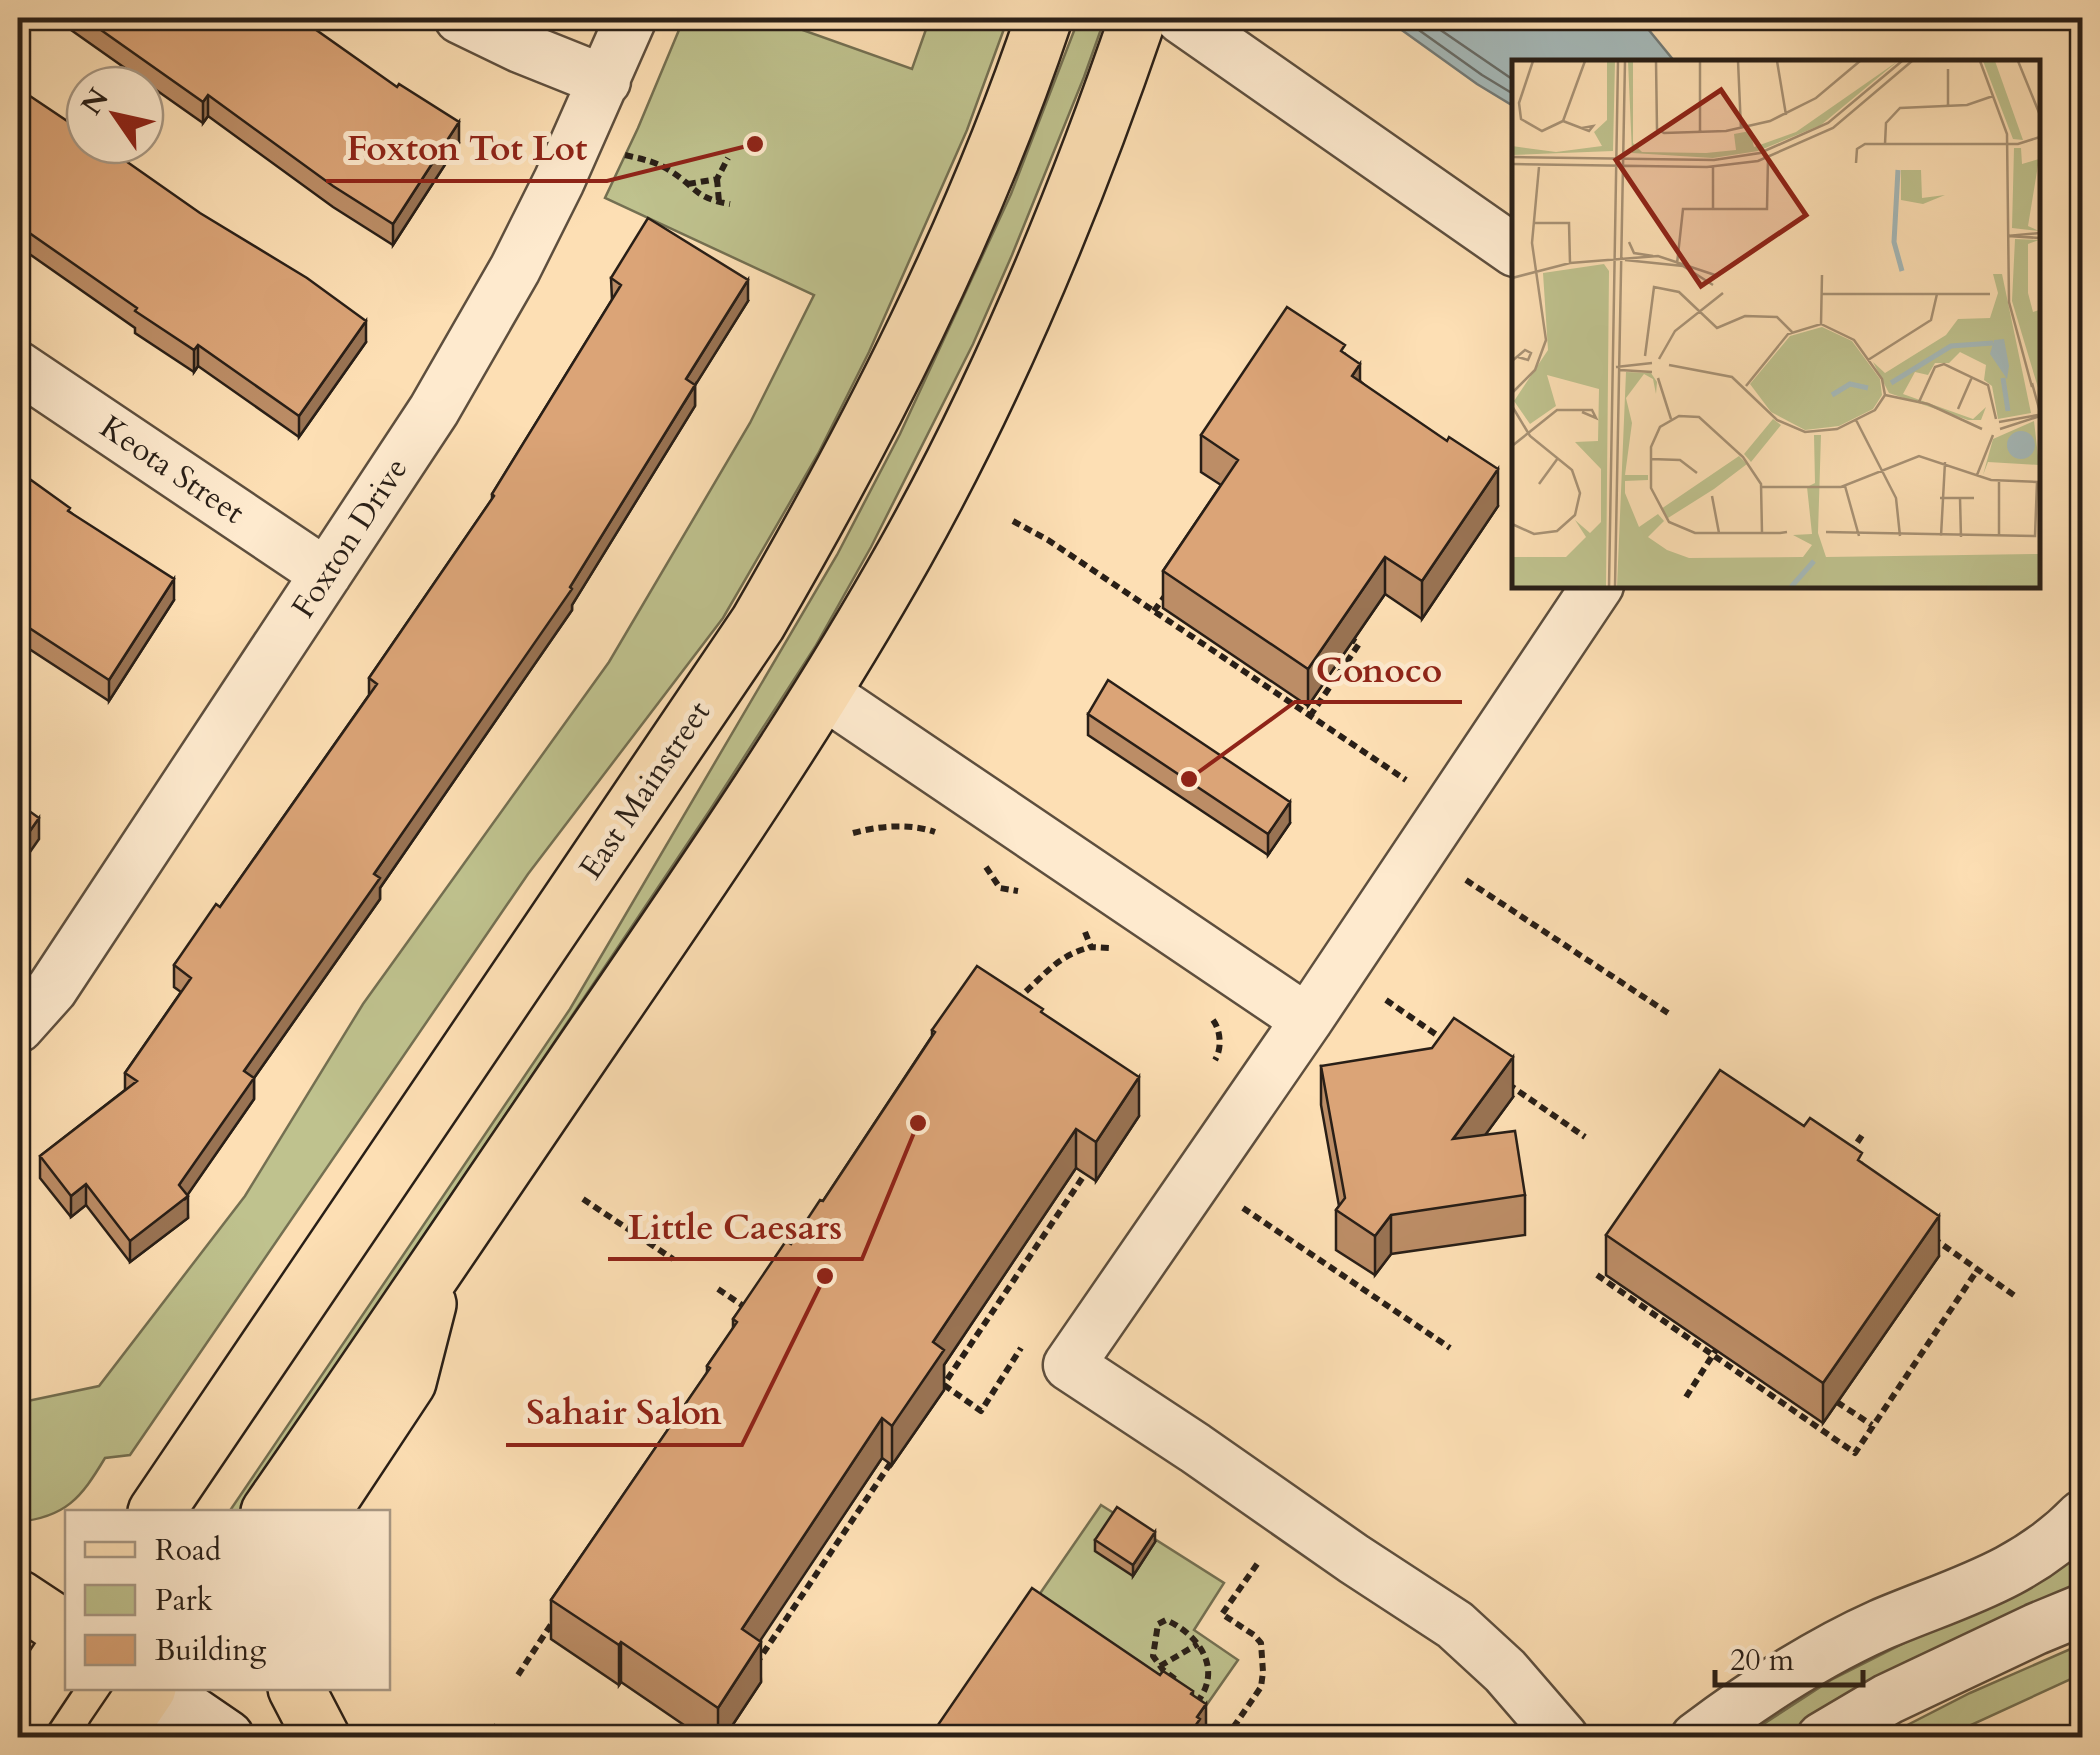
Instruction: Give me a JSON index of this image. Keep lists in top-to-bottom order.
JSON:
{
  "streets": {
    "main road": ["East Mainstreet"],
    "street": ["Keota Street", "Foxton Drive"]
  },
  "crossings": [
    ["Keota Street", "Foxton Drive"]
  ],
  "places": [
    "Foxton Tot Lot",
    "Conoco",
    "Little Caesars",
    "Sahair Salon"
  ],
  "legend": ["Road", "Park", "Building"],
  "scale_bar": "20 m",
  "north": "top left"
}
